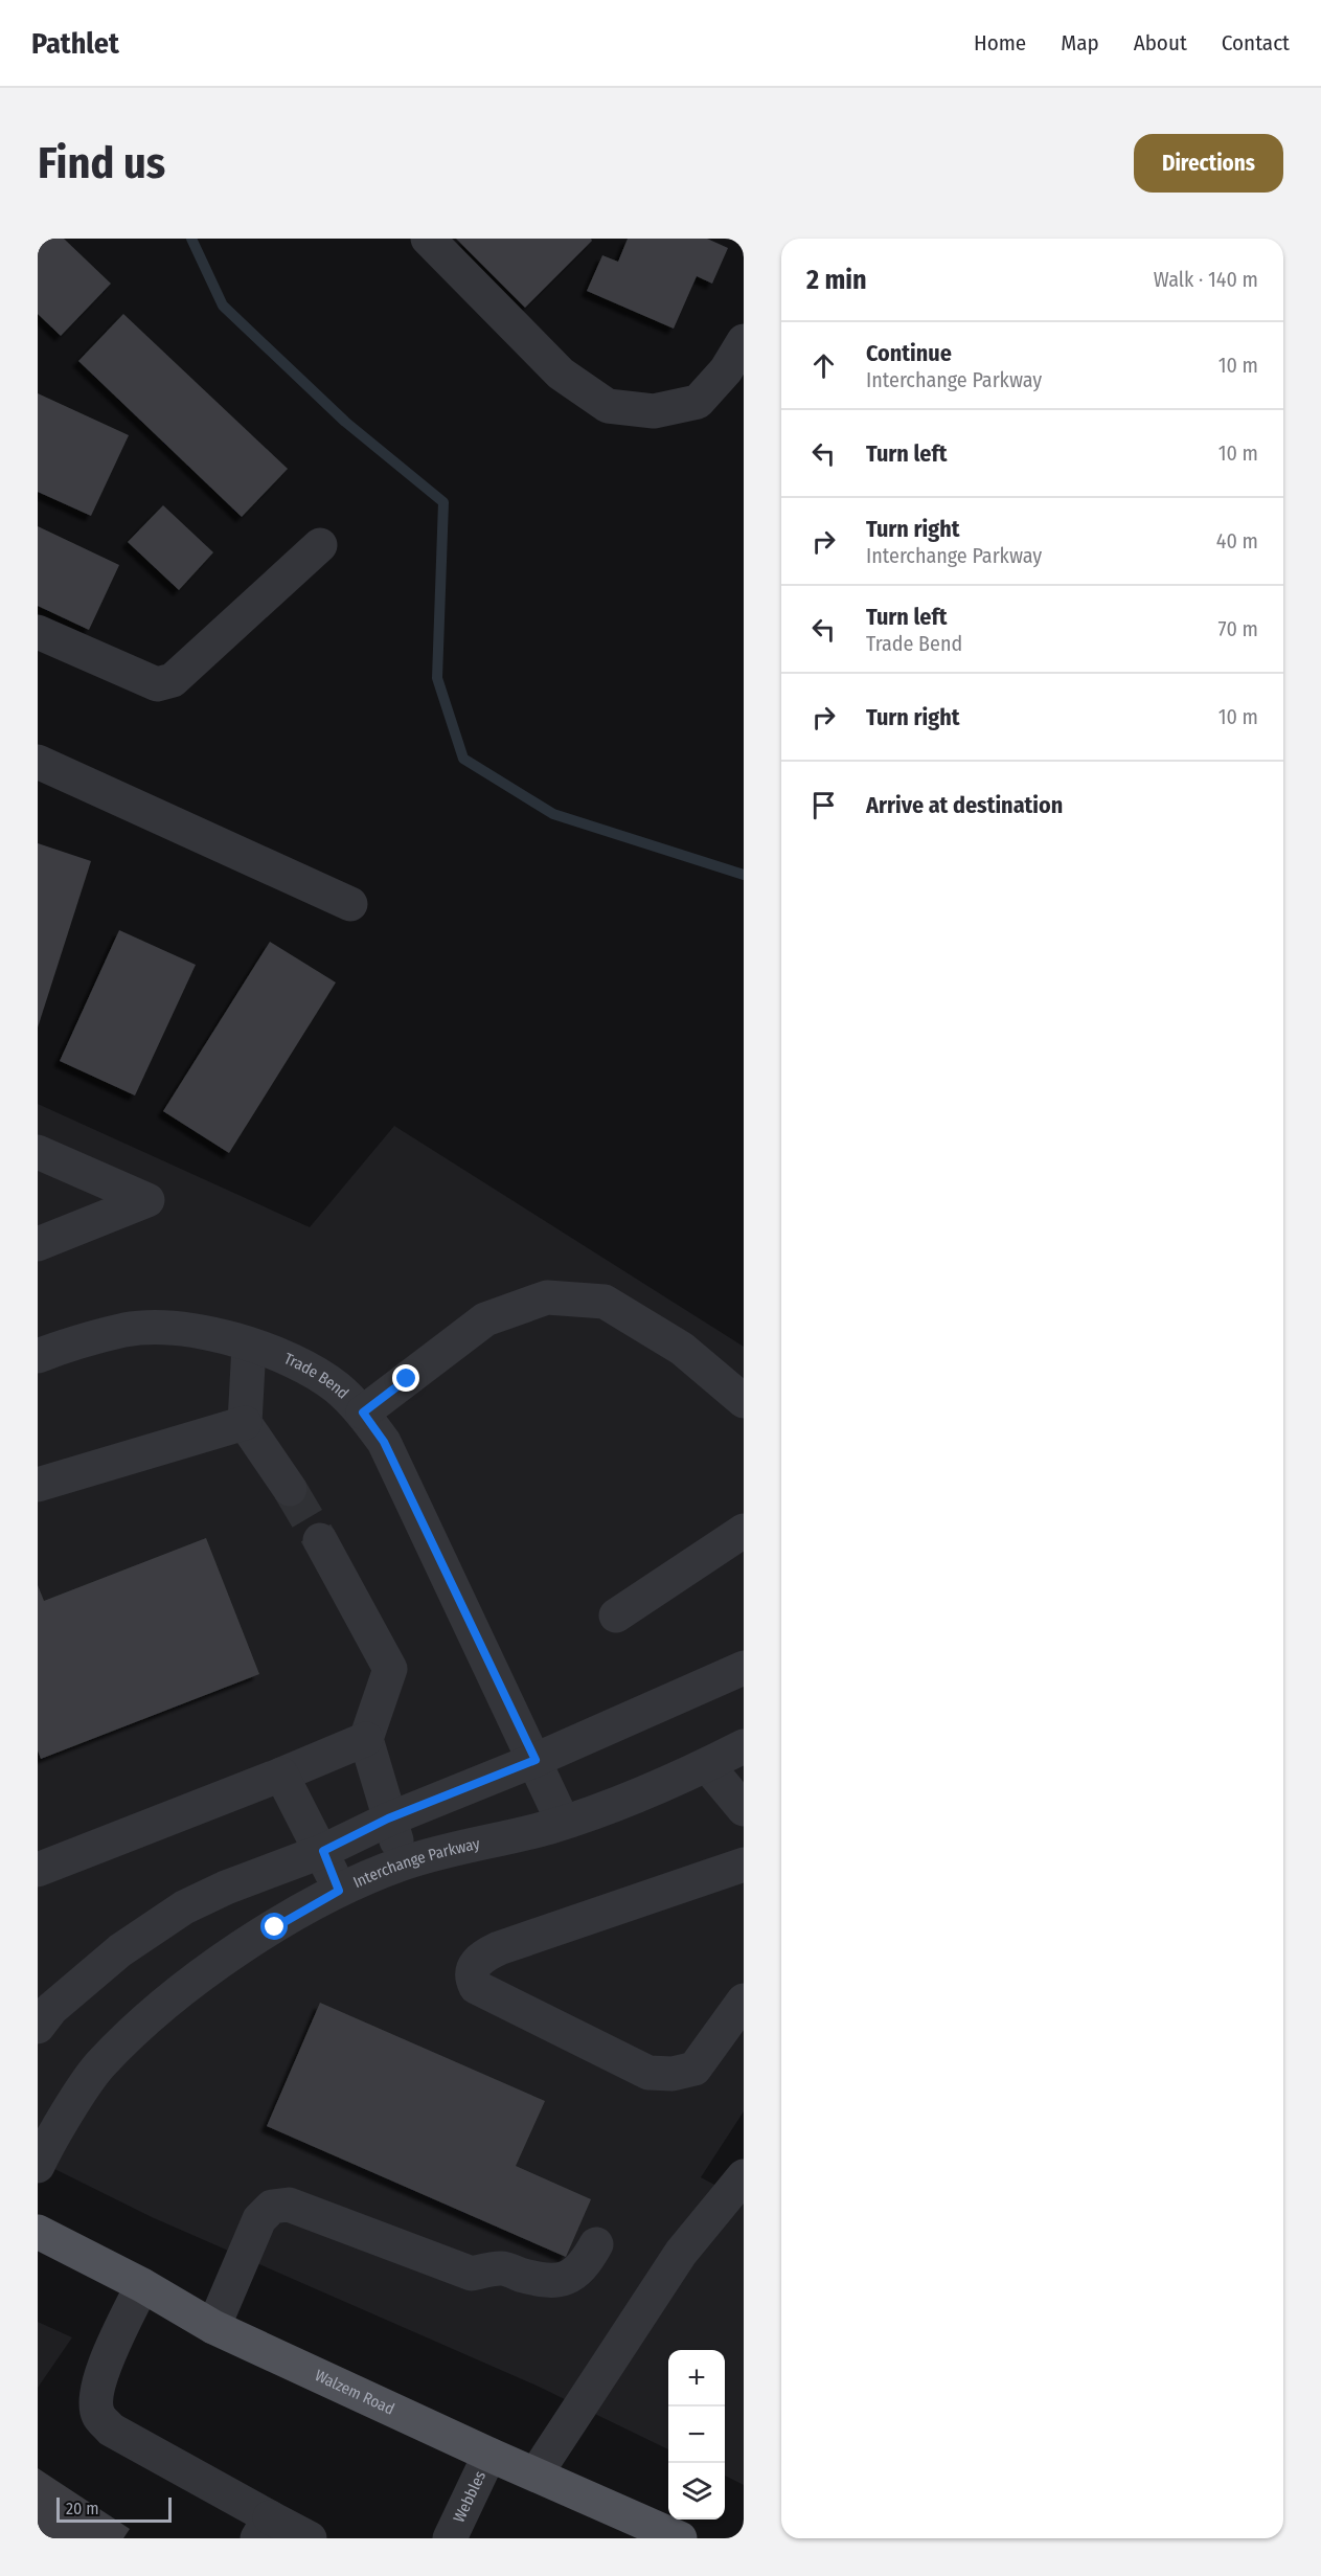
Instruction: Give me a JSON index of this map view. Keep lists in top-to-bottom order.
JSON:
{
  "streets": {
    "main road": ["Walzem Road"],
    "street": ["Trade Bend", "Interchange Parkway", "Webbles"]
  },
  "crossings": [
    ["Trade Bend", "Interchange Parkway"],
    ["Walzem Road", "Webbles"]
  ],
  "scale_bar": "20 m",
  "page": {
    "header": "Pathlet",
    "nav": [
      "Home",
      "Map",
      "About",
      "Contact"
    ],
    "buttons": "Directions",
    "title": "Find us",
    "heading": ["2 min", "Walk · 140 m"],
    "list": [
      ["Continue", "Interchange Parkway", "10 m"],
      ["Turn left", "10 m"],
      ["Turn right", "Interchange Parkway", "40 m"],
      ["Turn left", "Trade Bend", "70 m"],
      ["Turn right", "10 m"],
      "Arrive at destination"
    ],
    "map_buttons": ["+", "−"],
    "scale": "20 m"
  }
}
